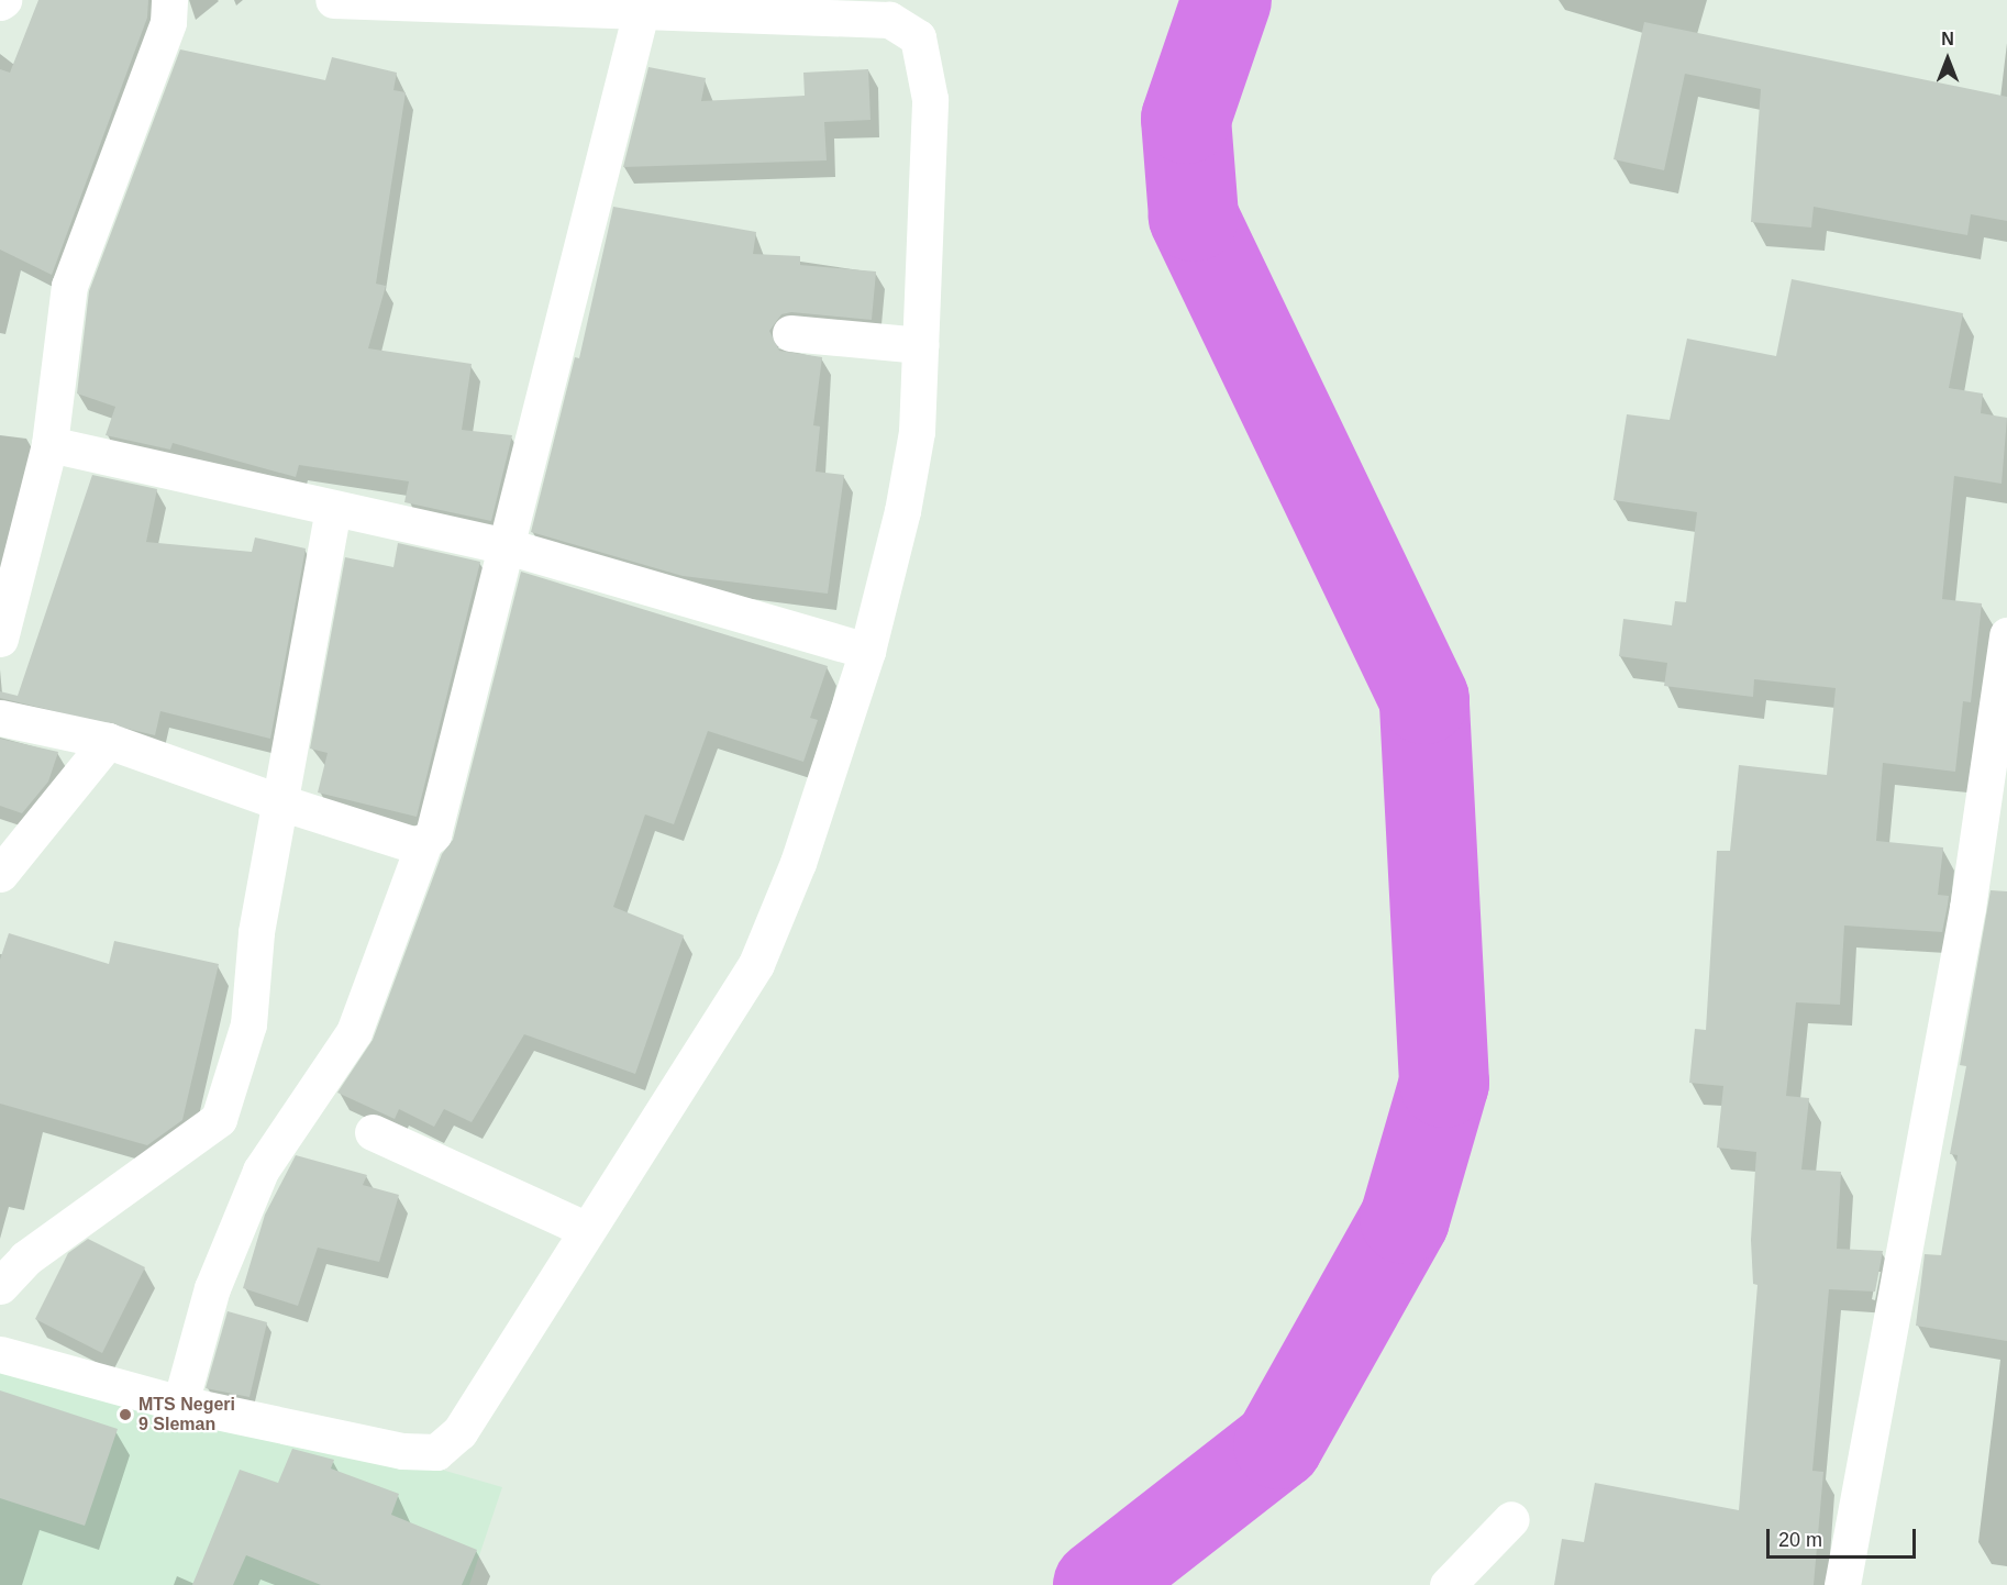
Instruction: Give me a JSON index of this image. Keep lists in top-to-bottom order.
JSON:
{
  "places": ["MTS Negeri 9 Sleman"],
  "scale_bar": "20 m",
  "north": "top"
}
